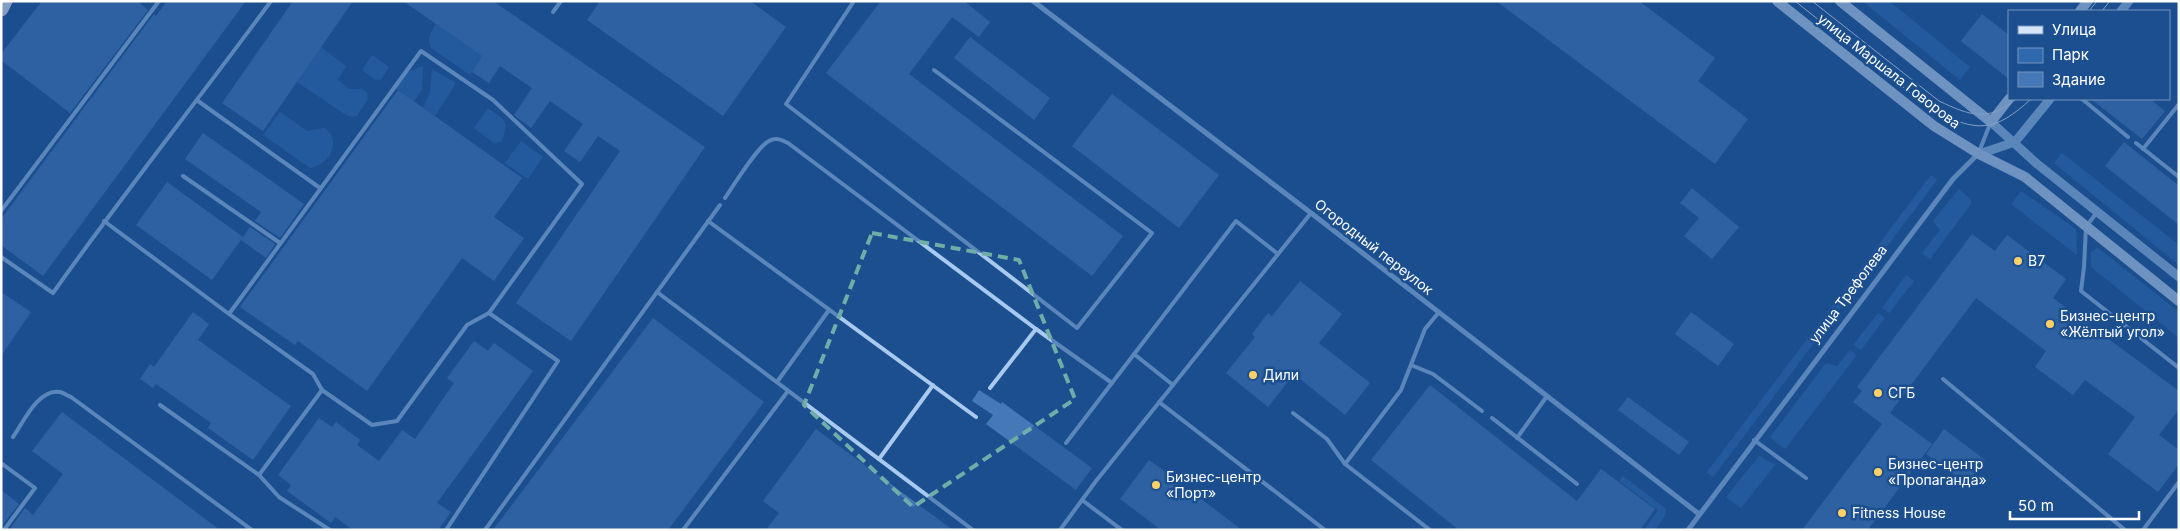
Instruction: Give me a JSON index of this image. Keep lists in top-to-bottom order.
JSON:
{
  "streets": {
    "main road": ["улица Маршала Говорова"],
    "street": ["Огородный переулок", "улица Трефолева"]
  },
  "crossings": [
    ["улица Маршала Говорова", "улица Трефолева"],
    ["Огородный переулок", "улица Трефолева"]
  ],
  "places": [
    "В7",
    "Бизнес-центр «Жёлтый угол»",
    "Дили",
    "СГБ",
    "Бизнес-центр «Пропаганда»",
    "Бизнес-центр «Порт»",
    "Fitness House"
  ],
  "legend": ["Улица", "Парк", "Здание"],
  "scale_bar": "50 m"
}
